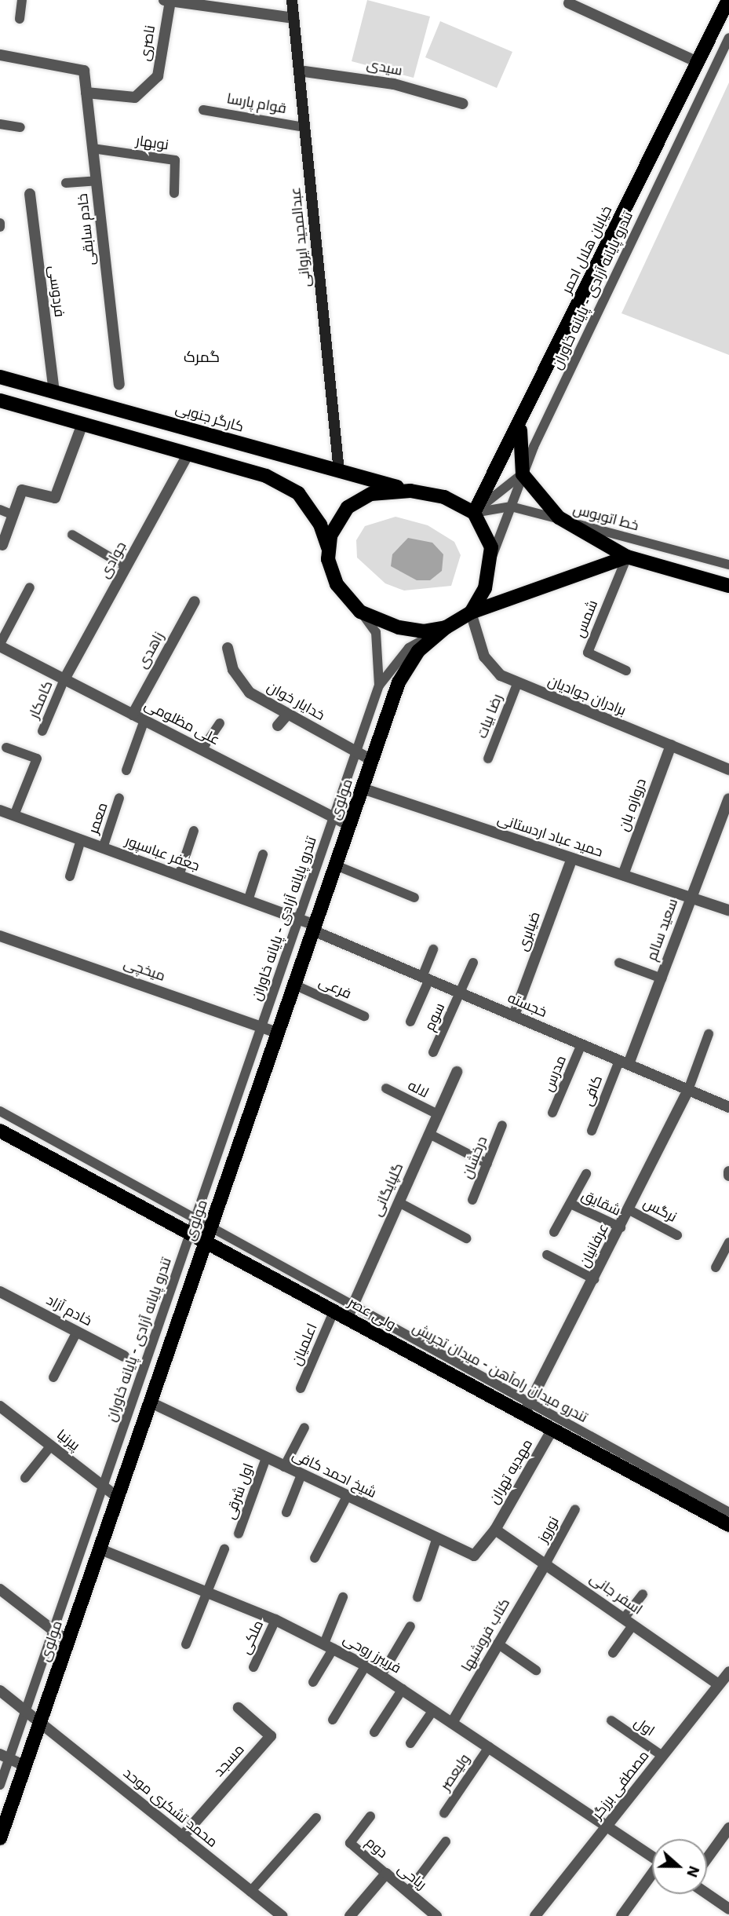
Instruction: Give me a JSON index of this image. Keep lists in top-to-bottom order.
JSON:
{
  "streets": {
    "main road": [
      "عبدالمجید ایروانی",
      "خیابان هلال احمر",
      "کارگر جنوبی",
      "مولوی",
      "ولی عصر"
    ],
    "street": [
      "ناصری",
      "سیدی",
      "خادم سابقی",
      "فردوسی",
      "جوادی",
      "زاهدی",
      "برادران جوادیان",
      "خدایار خوان",
      "علی مظلومی",
      "دروازه بان",
      "حمید عباد اردستانی",
      "جعفر عباسپور",
      "سعید سالم",
      "ضیابری",
      "میخچی",
      "خجسته",
      "گلپایگانی",
      "عرفانیان",
      "خادم آزاد",
      "پیرنیا",
      "مهدیه تهران",
      "شیخ احمد کافی",
      "اسفر جانی",
      "کتاب فروشیها",
      "فریبرز روحی",
      "مسجد",
      "مصطفی برزگر",
      "محمد تشکری موحد",
      "ریاحی"
    ],
    "lane": [
      "قوام پارسا",
      "نوبهار",
      "تندرو پایانه آزادی - پایانه خاوران",
      "خط اتوبوس",
      "شمس",
      "کامکار",
      "رضا بیات",
      "معمر",
      "فرعی",
      "سوم",
      "مدرس",
      "لاله",
      "کافی",
      "درخشان",
      "شقایق",
      "نرگس",
      "اعلمیان",
      "تندرو میدان راه‌آهن - میدان تجریش",
      "اول شرقی",
      "نوروز",
      "ملکی",
      "اول",
      "ولیعصر",
      "دوم"
    ]
  },
  "crossings": [
    ["ناصری", "خادم سابقی"],
    ["سیدی", "عبدالمجید ایروانی"],
    ["قوام پارسا", "عبدالمجید ایروانی"],
    ["نوبهار", "خادم سابقی"],
    ["عبدالمجید ایروانی", "کارگر جنوبی"],
    ["خیابان هلال احمر", "تندرو پایانه آزادی - پایانه خاوران"],
    ["خیابان هلال احمر", "کارگر جنوبی"],
    ["خیابان هلال احمر", "خط اتوبوس"],
    ["خیابان هلال احمر", "برادران جوادیان"],
    ["خیابان هلال احمر", "مولوی"],
    ["تندرو پایانه آزادی - پایانه خاوران", "کارگر جنوبی"],
    ["تندرو پایانه آزادی - پایانه خاوران", "خط اتوبوس"],
    ["تندرو پایانه آزادی - پایانه خاوران", "برادران جوادیان"],
    ["تندرو پایانه آزادی - پایانه خاوران", "خدایار خوان"],
    ["تندرو پایانه آزادی - پایانه خاوران", "علی مظلومی"],
    ["تندرو پایانه آزادی - پایانه خاوران", "مولوی"],
    ["تندرو پایانه آزادی - پایانه خاوران", "جعفر عباسپور"],
    ["تندرو پایانه آزادی - پایانه خاوران", "میخچی"],
    ["تندرو پایانه آزادی - پایانه خاوران", "ولی عصر"],
    ["تندرو پایانه آزادی - پایانه خاوران", "پیرنیا"],
    ["تندرو پایانه آزادی - پایانه خاوران", "محمد تشکری موحد"],
    ["فردوسی", "کارگر جنوبی"],
    ["کارگر جنوبی", "خط اتوبوس"],
    ["کارگر جنوبی", "برادران جوادیان"],
    ["کارگر جنوبی", "مولوی"],
    ["خط اتوبوس", "برادران جوادیان"],
    ["خط اتوبوس", "مولوی"],
    ["جوادی", "کامکار"],
    ["جوادی", "علی مظلومی"],
    ["زاهدی", "علی مظلومی"],
    ["برادران جوادیان", "رضا بیات"],
    ["برادران جوادیان", "مولوی"],
    ["برادران جوادیان", "دروازه بان"],
    ["کامکار", "علی مظلومی"],
    ["خدایار خوان", "مولوی"],
    ["علی مظلومی", "مولوی"],
    ["مولوی", "حمید عباد اردستانی"],
    ["مولوی", "جعفر عباسپور"],
    ["مولوی", "میخچی"],
    ["مولوی", "فرعی"],
    ["مولوی", "خجسته"],
    ["مولوی", "ولی عصر"],
    ["مولوی", "پیرنیا"],
    ["مولوی", "شیخ احمد کافی"],
    ["مولوی", "فریبرز روحی"],
    ["مولوی", "محمد تشکری موحد"],
    ["دروازه بان", "حمید عباد اردستانی"],
    ["معمر", "جعفر عباسپور"],
    ["حمید عباد اردستانی", "سعید سالم"],
    ["حمید عباد اردستانی", "ضیابری"],
    ["جعفر عباسپور", "خجسته"],
    ["سعید سالم", "خجسته"],
    ["سعید سالم", "کافی"],
    ["ضیابری", "خجسته"],
    ["خجسته", "سوم"],
    ["خجسته", "مدرس"],
    ["خجسته", "کافی"],
    ["خجسته", "عرفانیان"],
    ["لاله", "گلپایگانی"],
    ["گلپایگانی", "ولی عصر"],
    ["شقایق", "عرفانیان"],
    ["نرگس", "عرفانیان"],
    ["عرفانیان", "ولی عصر"],
    ["عرفانیان", "تندرو میدان راه‌آهن - میدان تجریش"],
    ["ولی عصر", "اعلمیان"],
    ["ولی عصر", "تندرو میدان راه‌آهن - میدان تجریش"],
    ["ولی عصر", "مهدیه تهران"],
    ["مهدیه تهران", "شیخ احمد کافی"],
    ["مهدیه تهران", "اسفر جانی"],
    ["شیخ احمد کافی", "اول شرقی"],
    ["شیخ احمد کافی", "اسفر جانی"],
    ["نوروز", "اسفر جانی"],
    ["نوروز", "کتاب فروشیها"],
    ["اسفر جانی", "کتاب فروشیها"],
    ["اسفر جانی", "مصطفی برزگر"],
    ["کتاب فروشیها", "فریبرز روحی"],
    ["ملکی", "فریبرز روحی"],
    ["فریبرز روحی", "ولیعصر"],
    ["فریبرز روحی", "مصطفی برزگر"],
    ["اول", "مصطفی برزگر"],
    ["مسجد", "محمد تشکری موحد"],
    ["دوم", "ریاحی"]
  ],
  "districts": ["گمرک"],
  "north": "right"
}
